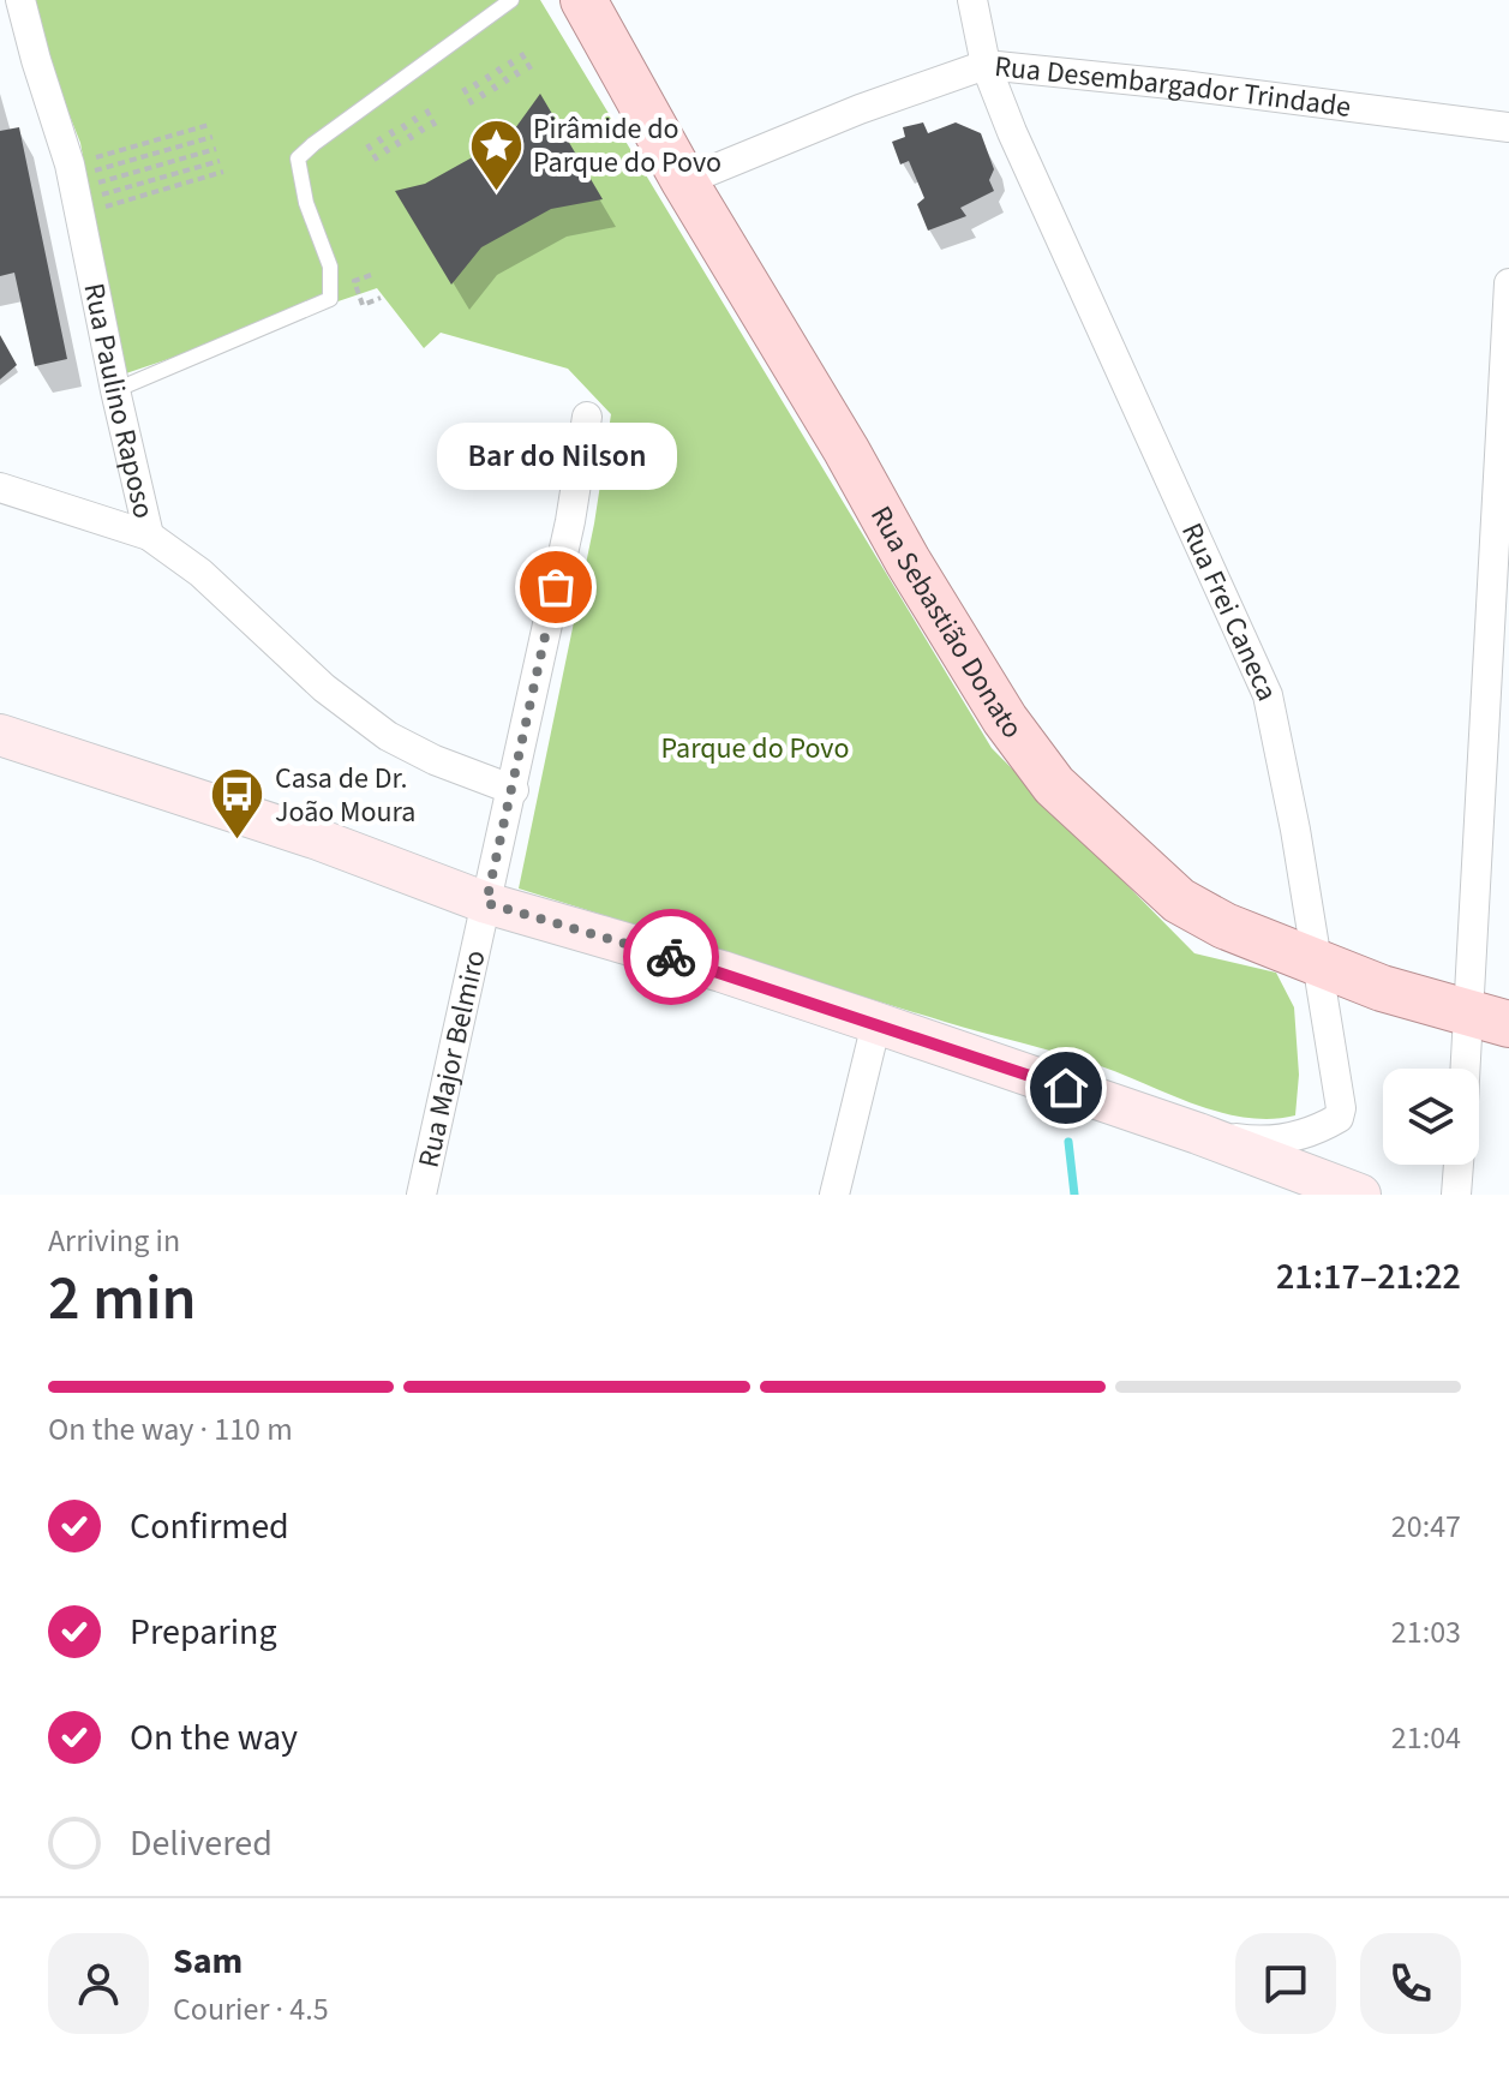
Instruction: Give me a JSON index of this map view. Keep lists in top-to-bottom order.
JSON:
{
  "streets": {
    "main road": ["Rua Sebastião Donato"],
    "street": [
      "Rua Desembargador Trindade",
      "Rua Paulino Raposo",
      "Rua Frei Caneca",
      "Rua Major Belmiro"
    ]
  },
  "crossings": [
    ["Rua Desembargador Trindade", "Rua Frei Caneca"],
    ["Rua Desembargador Trindade", "Rua Sebastião Donato"],
    ["Rua Paulino Raposo", "Rua Major Belmiro"],
    ["Rua Frei Caneca", "Rua Sebastião Donato"]
  ],
  "parks": ["Parque do Povo"],
  "places": {
    "place": ["Pirâmide do Parque do Povo"],
    "other": ["Bar do Nilson"],
    "bus stop": ["Casa de Dr. João Moura"]
  },
  "page": {
    "bubble": "Bar do Nilson",
    "heading": ["2 min", "Arriving in", "21:17–21:22"],
    "panel": ["Sam", "Courier · 4.5"],
    "bar": "On the way · 110 m",
    "list": [
      ["Confirmed", "20:47"],
      ["Preparing", "21:03"],
      ["On the way", "21:04"],
      "Delivered"
    ]
  }
}
